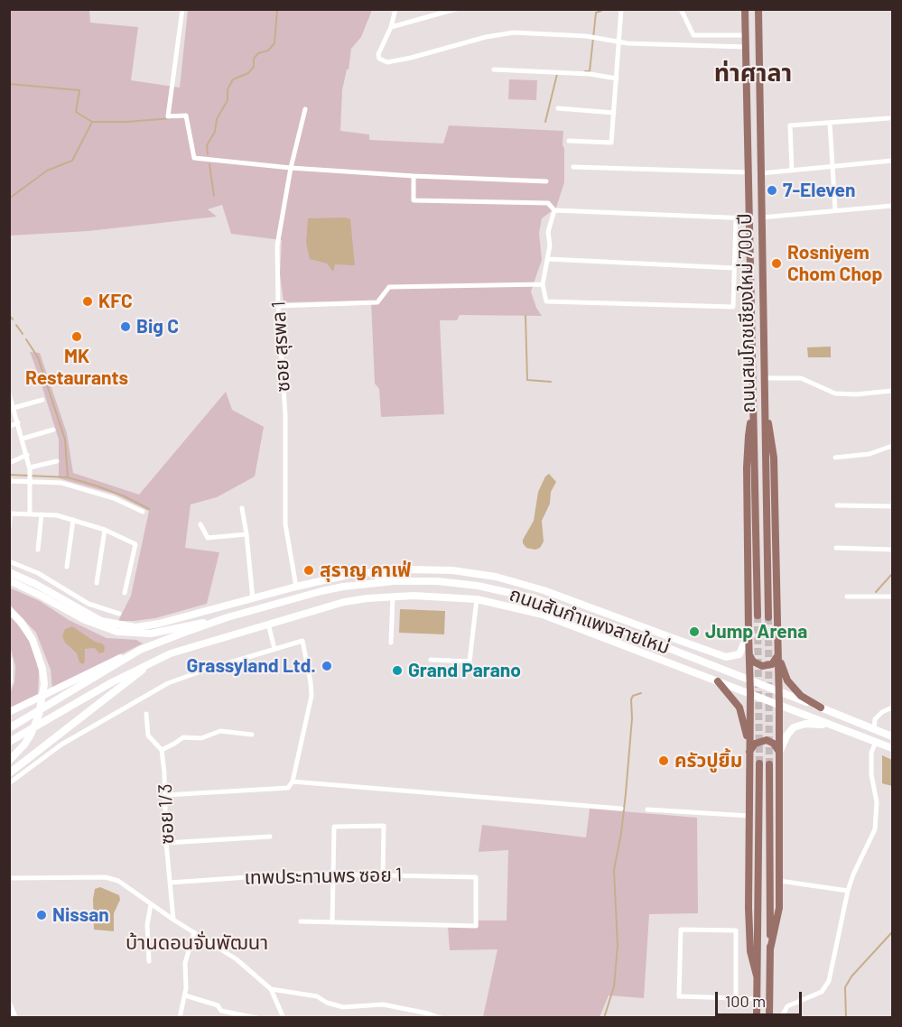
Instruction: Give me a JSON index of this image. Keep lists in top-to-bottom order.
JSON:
{
  "streets": {
    "main road": ["ถนนสมโภชเชียงใหม่ 700 ปี", "ถนนสันกำแพงสายใหม่"],
    "street": ["ซอย สุรพล 1", "ซอย 1/3", "เทพประทานพร ซอย 1"]
  },
  "crossings": [
    ["ซอย 1/3", "เทพประทานพร ซอย 1"]
  ],
  "districts": ["ท่าศาลา", "บ้านดอนจั่นพัฒนา"],
  "places": [
    "7-Eleven",
    "Rosniyem Chom Chop",
    "KFC",
    "Big C",
    "MK Restaurants",
    "สุราญ คาเฟ่",
    "Jump Arena",
    "Grassyland Ltd.",
    "Grand Parano",
    "ครัวปูยิ้ม",
    "Nissan"
  ],
  "scale_bar": "100 m"
}
